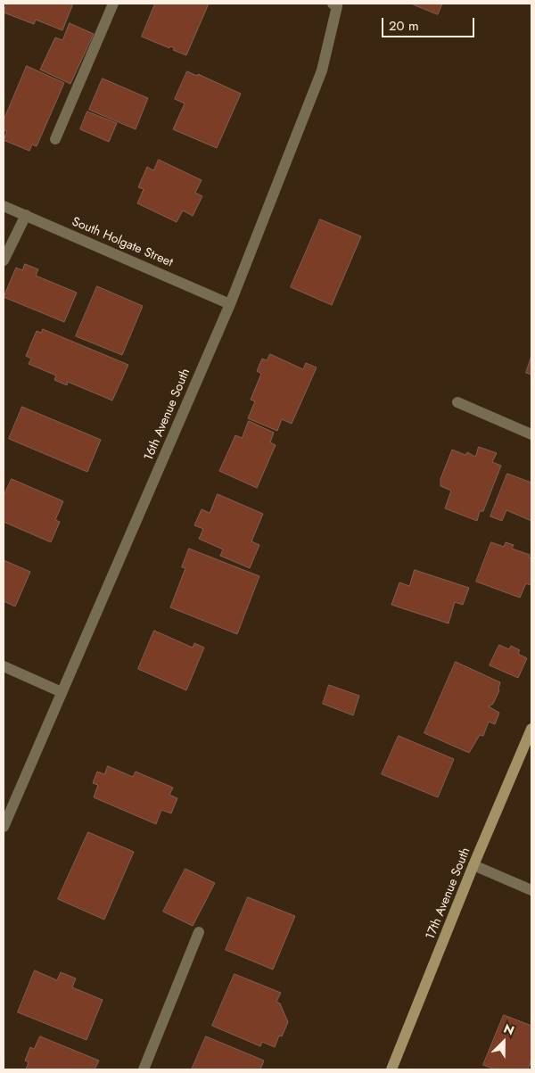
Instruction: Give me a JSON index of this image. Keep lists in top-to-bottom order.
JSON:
{
  "streets": {
    "street": ["South Holgate Street", "16th Avenue South", "17th Avenue South"]
  },
  "crossings": [
    ["South Holgate Street", "16th Avenue South"]
  ],
  "scale_bar": "20 m",
  "north": "top right"
}
